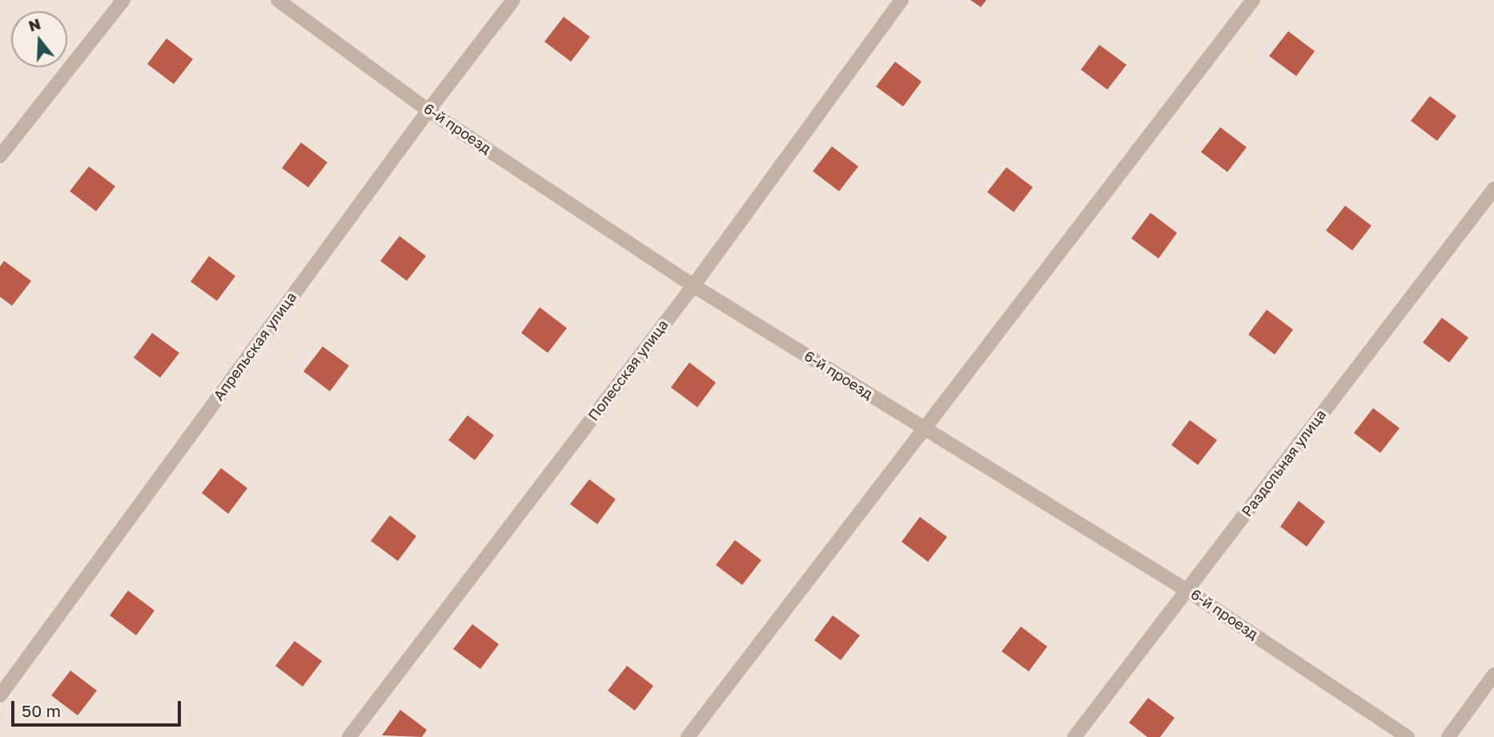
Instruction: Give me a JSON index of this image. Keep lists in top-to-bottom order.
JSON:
{
  "streets": {
    "street": [
      "6-й проезд",
      "Апрельская улица",
      "Полесская улица",
      "Раздольная улица"
    ]
  },
  "crossings": [
    ["6-й проезд", "Апрельская улица"],
    ["6-й проезд", "Полесская улица"],
    ["6-й проезд", "Раздольная улица"]
  ],
  "scale_bar": "50 m",
  "north": "top"
}
